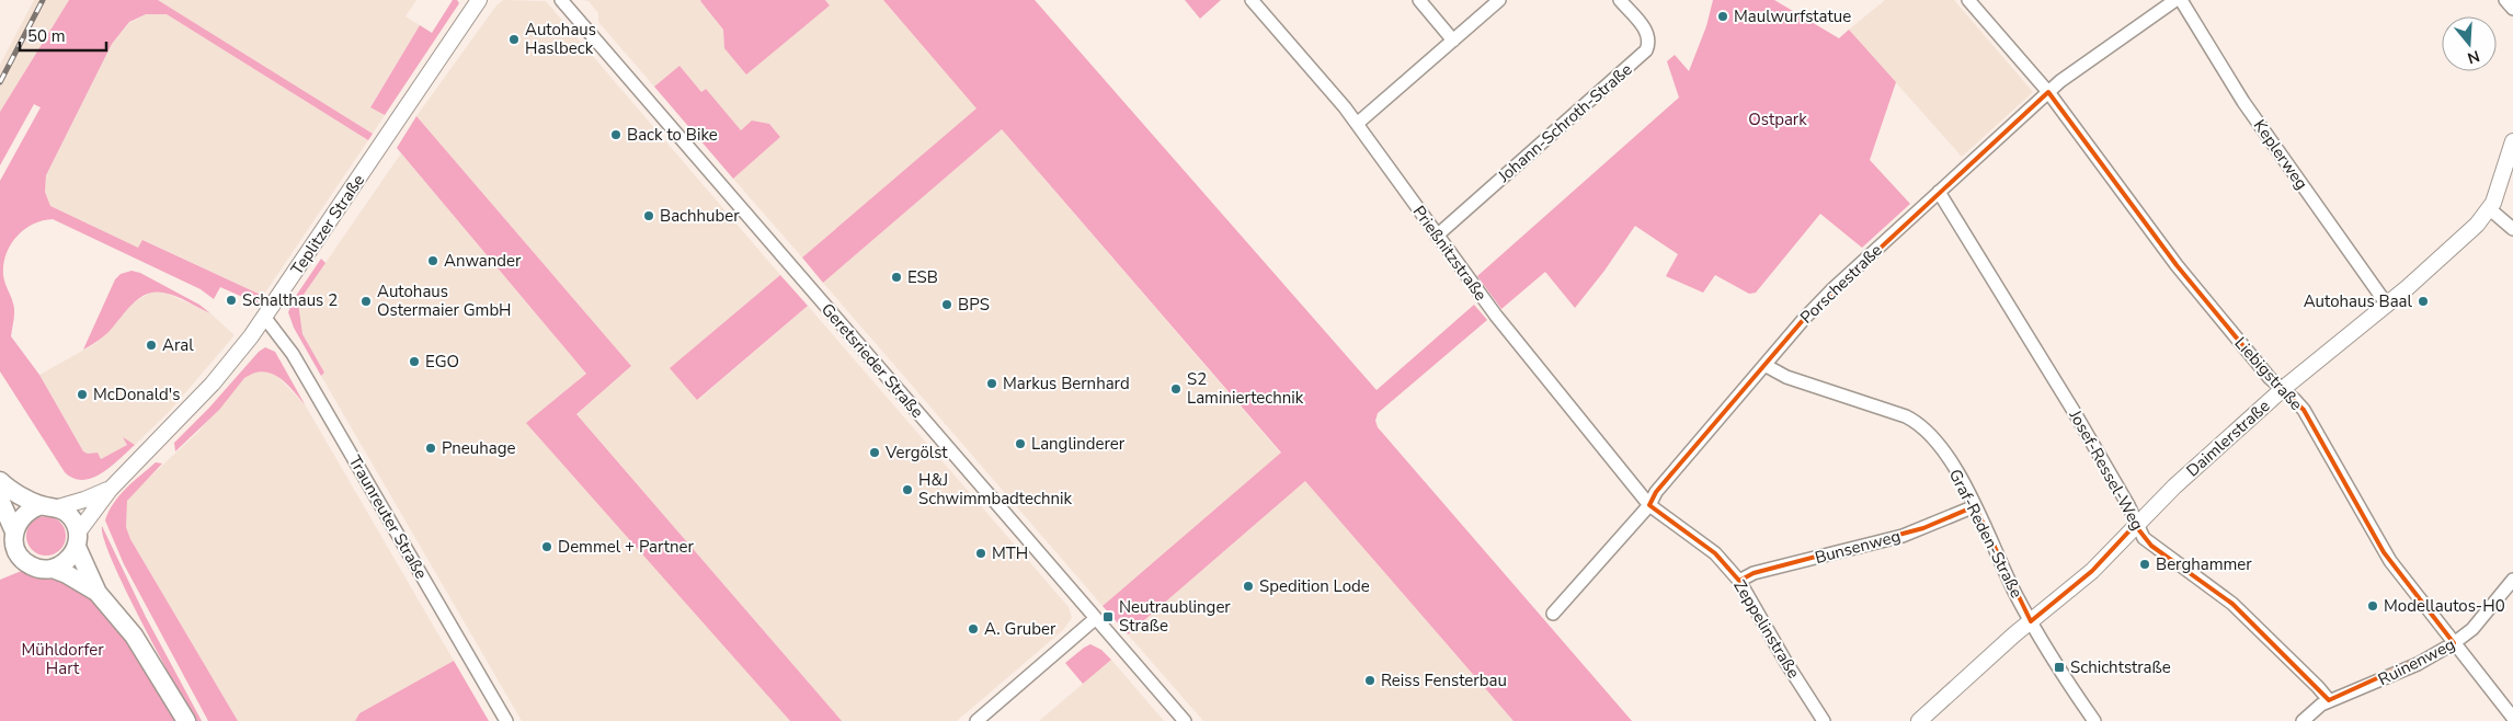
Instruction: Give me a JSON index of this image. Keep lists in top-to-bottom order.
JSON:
{
  "streets": {
    "street": [
      "Johann-Schroth-Straße",
      "Keplerweg",
      "Teplitzer Straße",
      "Prießnitzstraße",
      "Porschestraße",
      "Geretsrieder Straße",
      "Liebigstraße",
      "Daimlerstraße",
      "Josef-Ressel-Weg",
      "Traunreuter Straße",
      "Graf-Reden-Straße",
      "Bunsenweg",
      "Zeppelinstraße",
      "Ruinenweg"
    ]
  },
  "crossings": [
    ["Johann-Schroth-Straße", "Prießnitzstraße"],
    ["Keplerweg", "Daimlerstraße"],
    ["Teplitzer Straße", "Traunreuter Straße"],
    ["Prießnitzstraße", "Porschestraße"],
    ["Prießnitzstraße", "Zeppelinstraße"],
    ["Porschestraße", "Liebigstraße"],
    ["Porschestraße", "Josef-Ressel-Weg"],
    ["Porschestraße", "Graf-Reden-Straße"],
    ["Porschestraße", "Zeppelinstraße"],
    ["Liebigstraße", "Daimlerstraße"],
    ["Liebigstraße", "Ruinenweg"],
    ["Daimlerstraße", "Josef-Ressel-Weg"],
    ["Daimlerstraße", "Graf-Reden-Straße"],
    ["Josef-Ressel-Weg", "Ruinenweg"],
    ["Graf-Reden-Straße", "Bunsenweg"],
    ["Bunsenweg", "Zeppelinstraße"]
  ],
  "parks": ["Ostpark", "Mühldorfer Hart"],
  "places": {
    "other": [
      "Maulwurfstatue",
      "Autohaus Haslbeck",
      "Back to Bike",
      "Bachhuber",
      "Anwander",
      "ESB",
      "Schalthaus 2",
      "Autohaus Ostermaier GmbH",
      "Autohaus Baal",
      "BPS",
      "Aral",
      "EGO",
      "Markus Bernhard",
      "S2 Laminiertechnik",
      "McDonald's",
      "Langlinderer",
      "Pneuhage",
      "Vergölst",
      "H&J Schwimmbadtechnik",
      "Demmel + Partner",
      "MTH",
      "Berghammer",
      "Spedition Lode",
      "Modellautos-H0",
      "A. Gruber",
      "Reiss Fensterbau"
    ],
    "transit": ["Neutraublinger Straße", "Schichtstraße"]
  },
  "scale_bar": "50 m",
  "north": "bottom"
}
